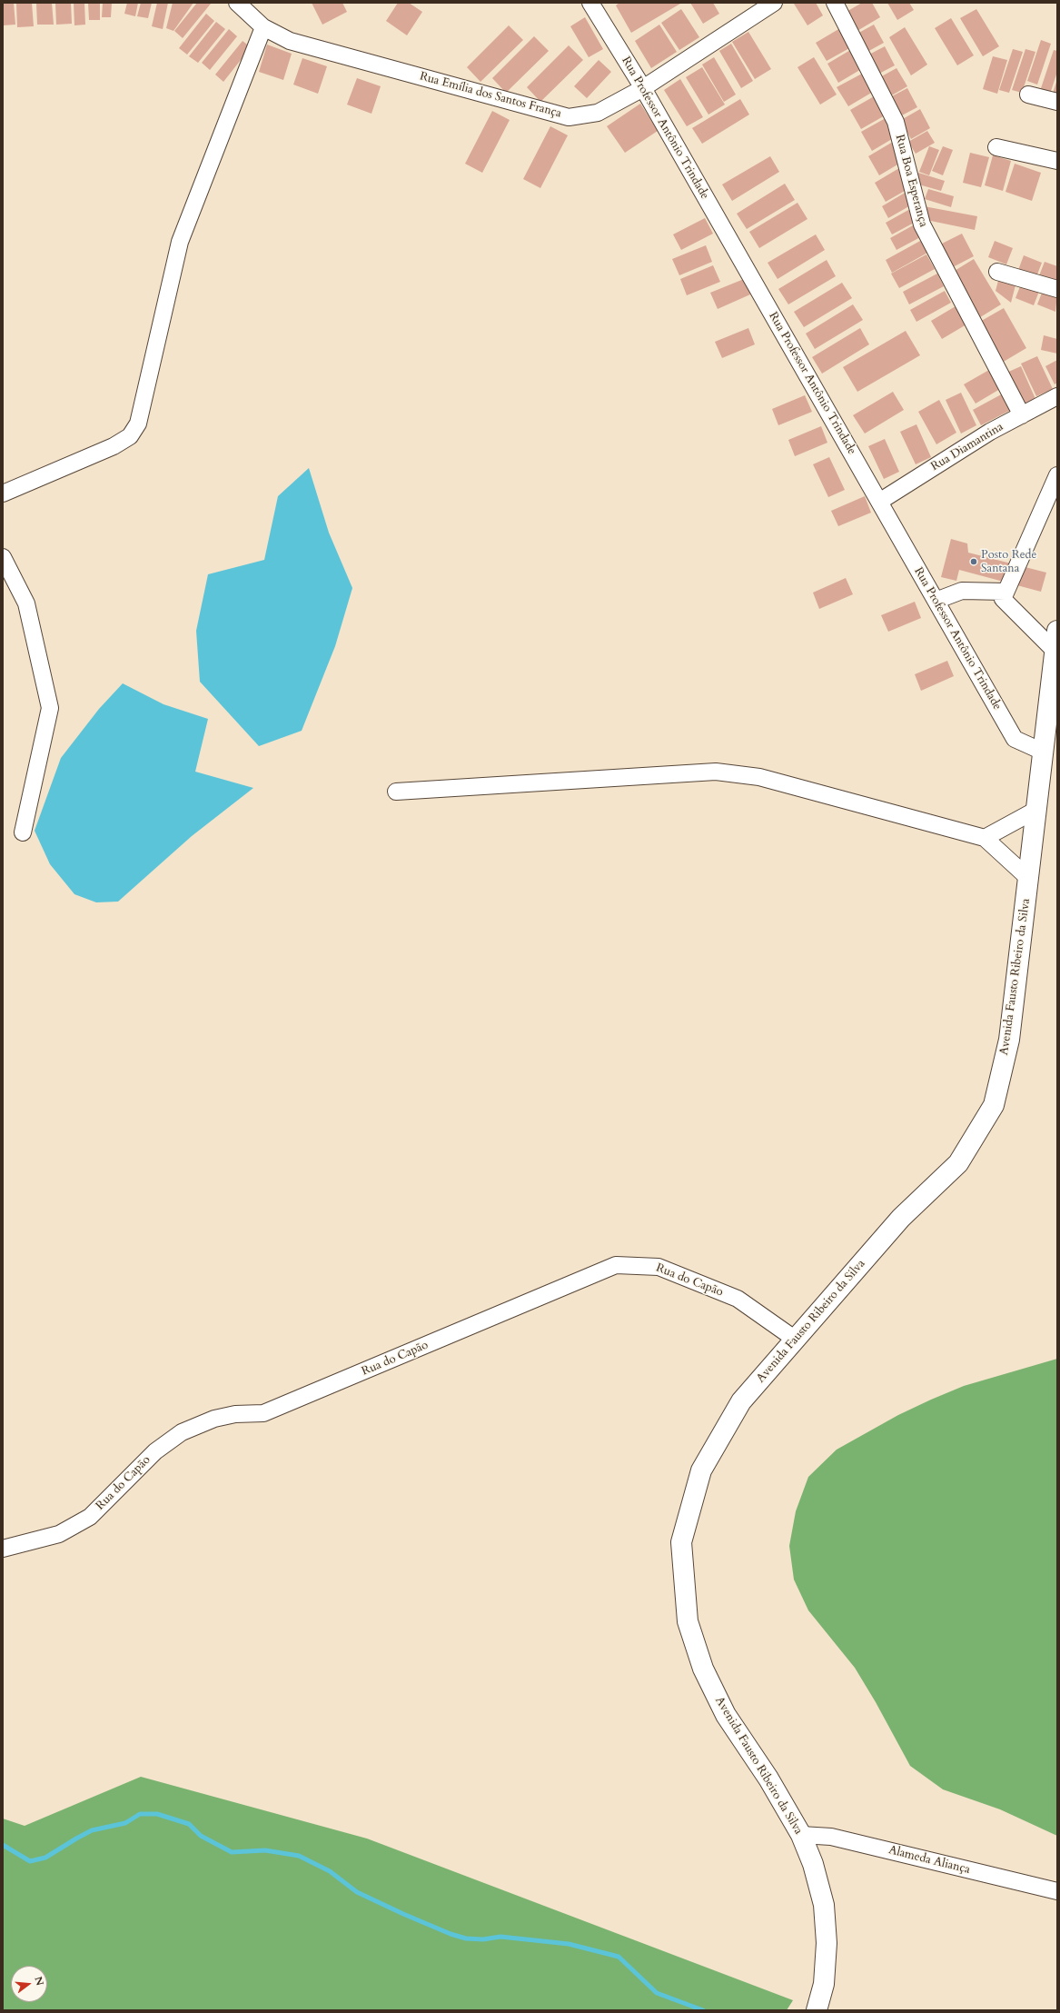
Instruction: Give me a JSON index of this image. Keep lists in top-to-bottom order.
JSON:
{
  "streets": {
    "main road": ["Avenida Fausto Ribeiro da Silva"],
    "street": [
      "Rua Emília dos Santos França",
      "Rua Professor Antônio Trindade",
      "Rua Boa Esperança",
      "Rua Diamantina",
      "Rua do Capão",
      "Alameda Aliança"
    ]
  },
  "crossings": [
    ["Rua Emília dos Santos França", "Rua Professor Antônio Trindade"],
    ["Rua Professor Antônio Trindade", "Rua Diamantina"],
    ["Rua Professor Antônio Trindade", "Avenida Fausto Ribeiro da Silva"],
    ["Rua Boa Esperança", "Rua Diamantina"],
    ["Avenida Fausto Ribeiro da Silva", "Rua do Capão"],
    ["Avenida Fausto Ribeiro da Silva", "Alameda Aliança"]
  ],
  "places": ["Posto Rede Santana"],
  "north": "right"
}
